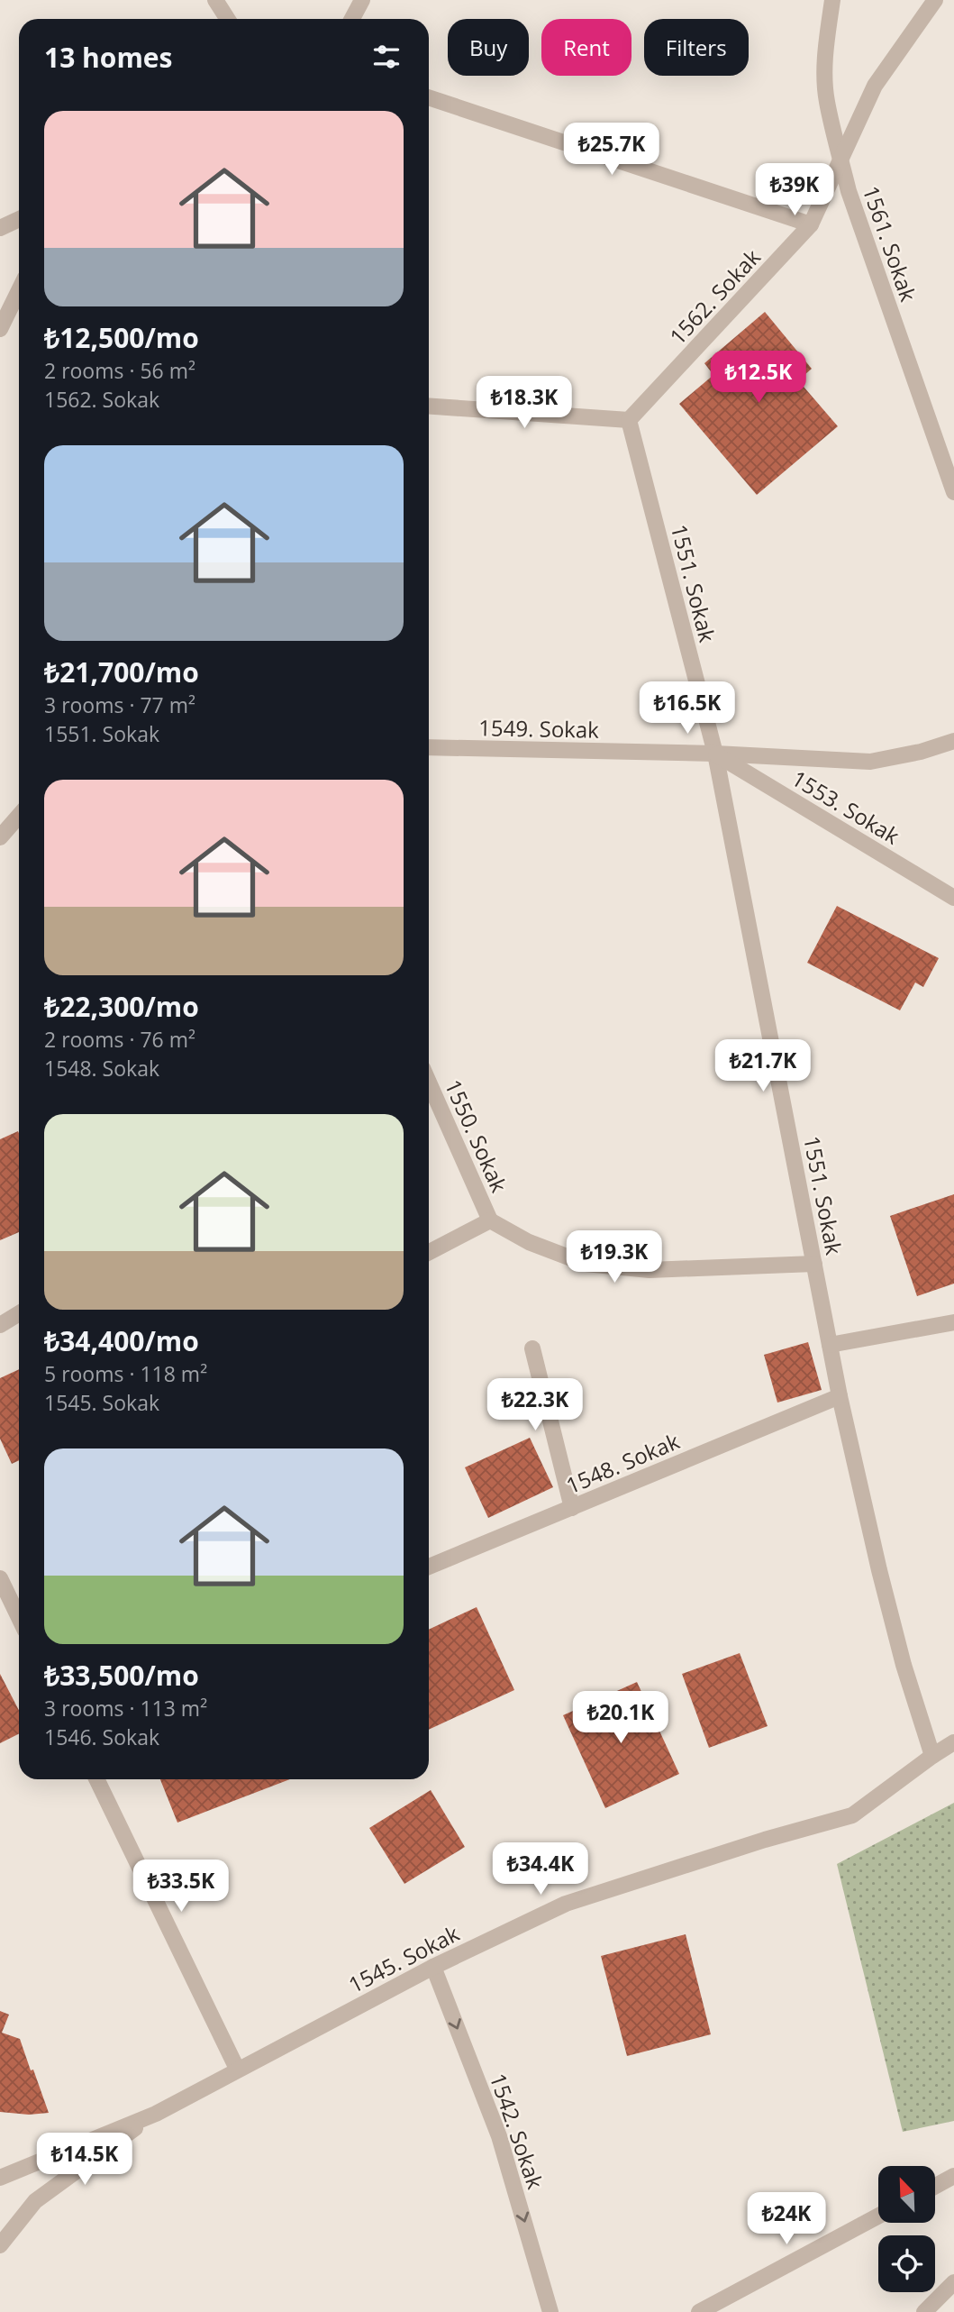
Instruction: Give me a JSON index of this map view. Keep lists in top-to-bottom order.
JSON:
{
  "streets": {
    "street": [
      "1561. Sokak",
      "1562. Sokak",
      "1551. Sokak",
      "1549. Sokak",
      "1553. Sokak",
      "1550. Sokak",
      "1548. Sokak",
      "1545. Sokak",
      "1542. Sokak"
    ]
  },
  "crossings": [
    ["1561. Sokak", "1562. Sokak"],
    ["1562. Sokak", "1551. Sokak"],
    ["1551. Sokak", "1549. Sokak"],
    ["1551. Sokak", "1553. Sokak"],
    ["1551. Sokak", "1548. Sokak"],
    ["1551. Sokak", "1545. Sokak"],
    ["1549. Sokak", "1553. Sokak"],
    ["1545. Sokak", "1542. Sokak"]
  ],
  "one_way": ["1542. Sokak"],
  "north": "top left",
  "page": {
    "chip": ["Buy", "Rent", "Filters"],
    "heading": "13 homes",
    "list": [
      {
        "name": "₺12,500/mo",
        "note": "2 rooms · 56 m² · 1562. Sokak"
      },
      {
        "name": "₺21,700/mo",
        "note": "3 rooms · 77 m² · 1551. Sokak"
      },
      {
        "name": "₺22,300/mo",
        "note": "2 rooms · 76 m² · 1548. Sokak"
      },
      {
        "name": "₺34,400/mo",
        "note": "5 rooms · 118 m² · 1545. Sokak"
      },
      {
        "name": "₺33,500/mo",
        "note": "3 rooms · 113 m² · 1546. Sokak"
      }
    ],
    "price": [
      "₺25.7K",
      "₺39K",
      "₺12.5K",
      "₺18.3K",
      "₺16.5K",
      "₺21.7K",
      "₺19.3K",
      "₺22.3K",
      "₺20.1K",
      "₺34.4K",
      "₺33.5K",
      "₺14.5K",
      "₺24K"
    ]
  }
}
